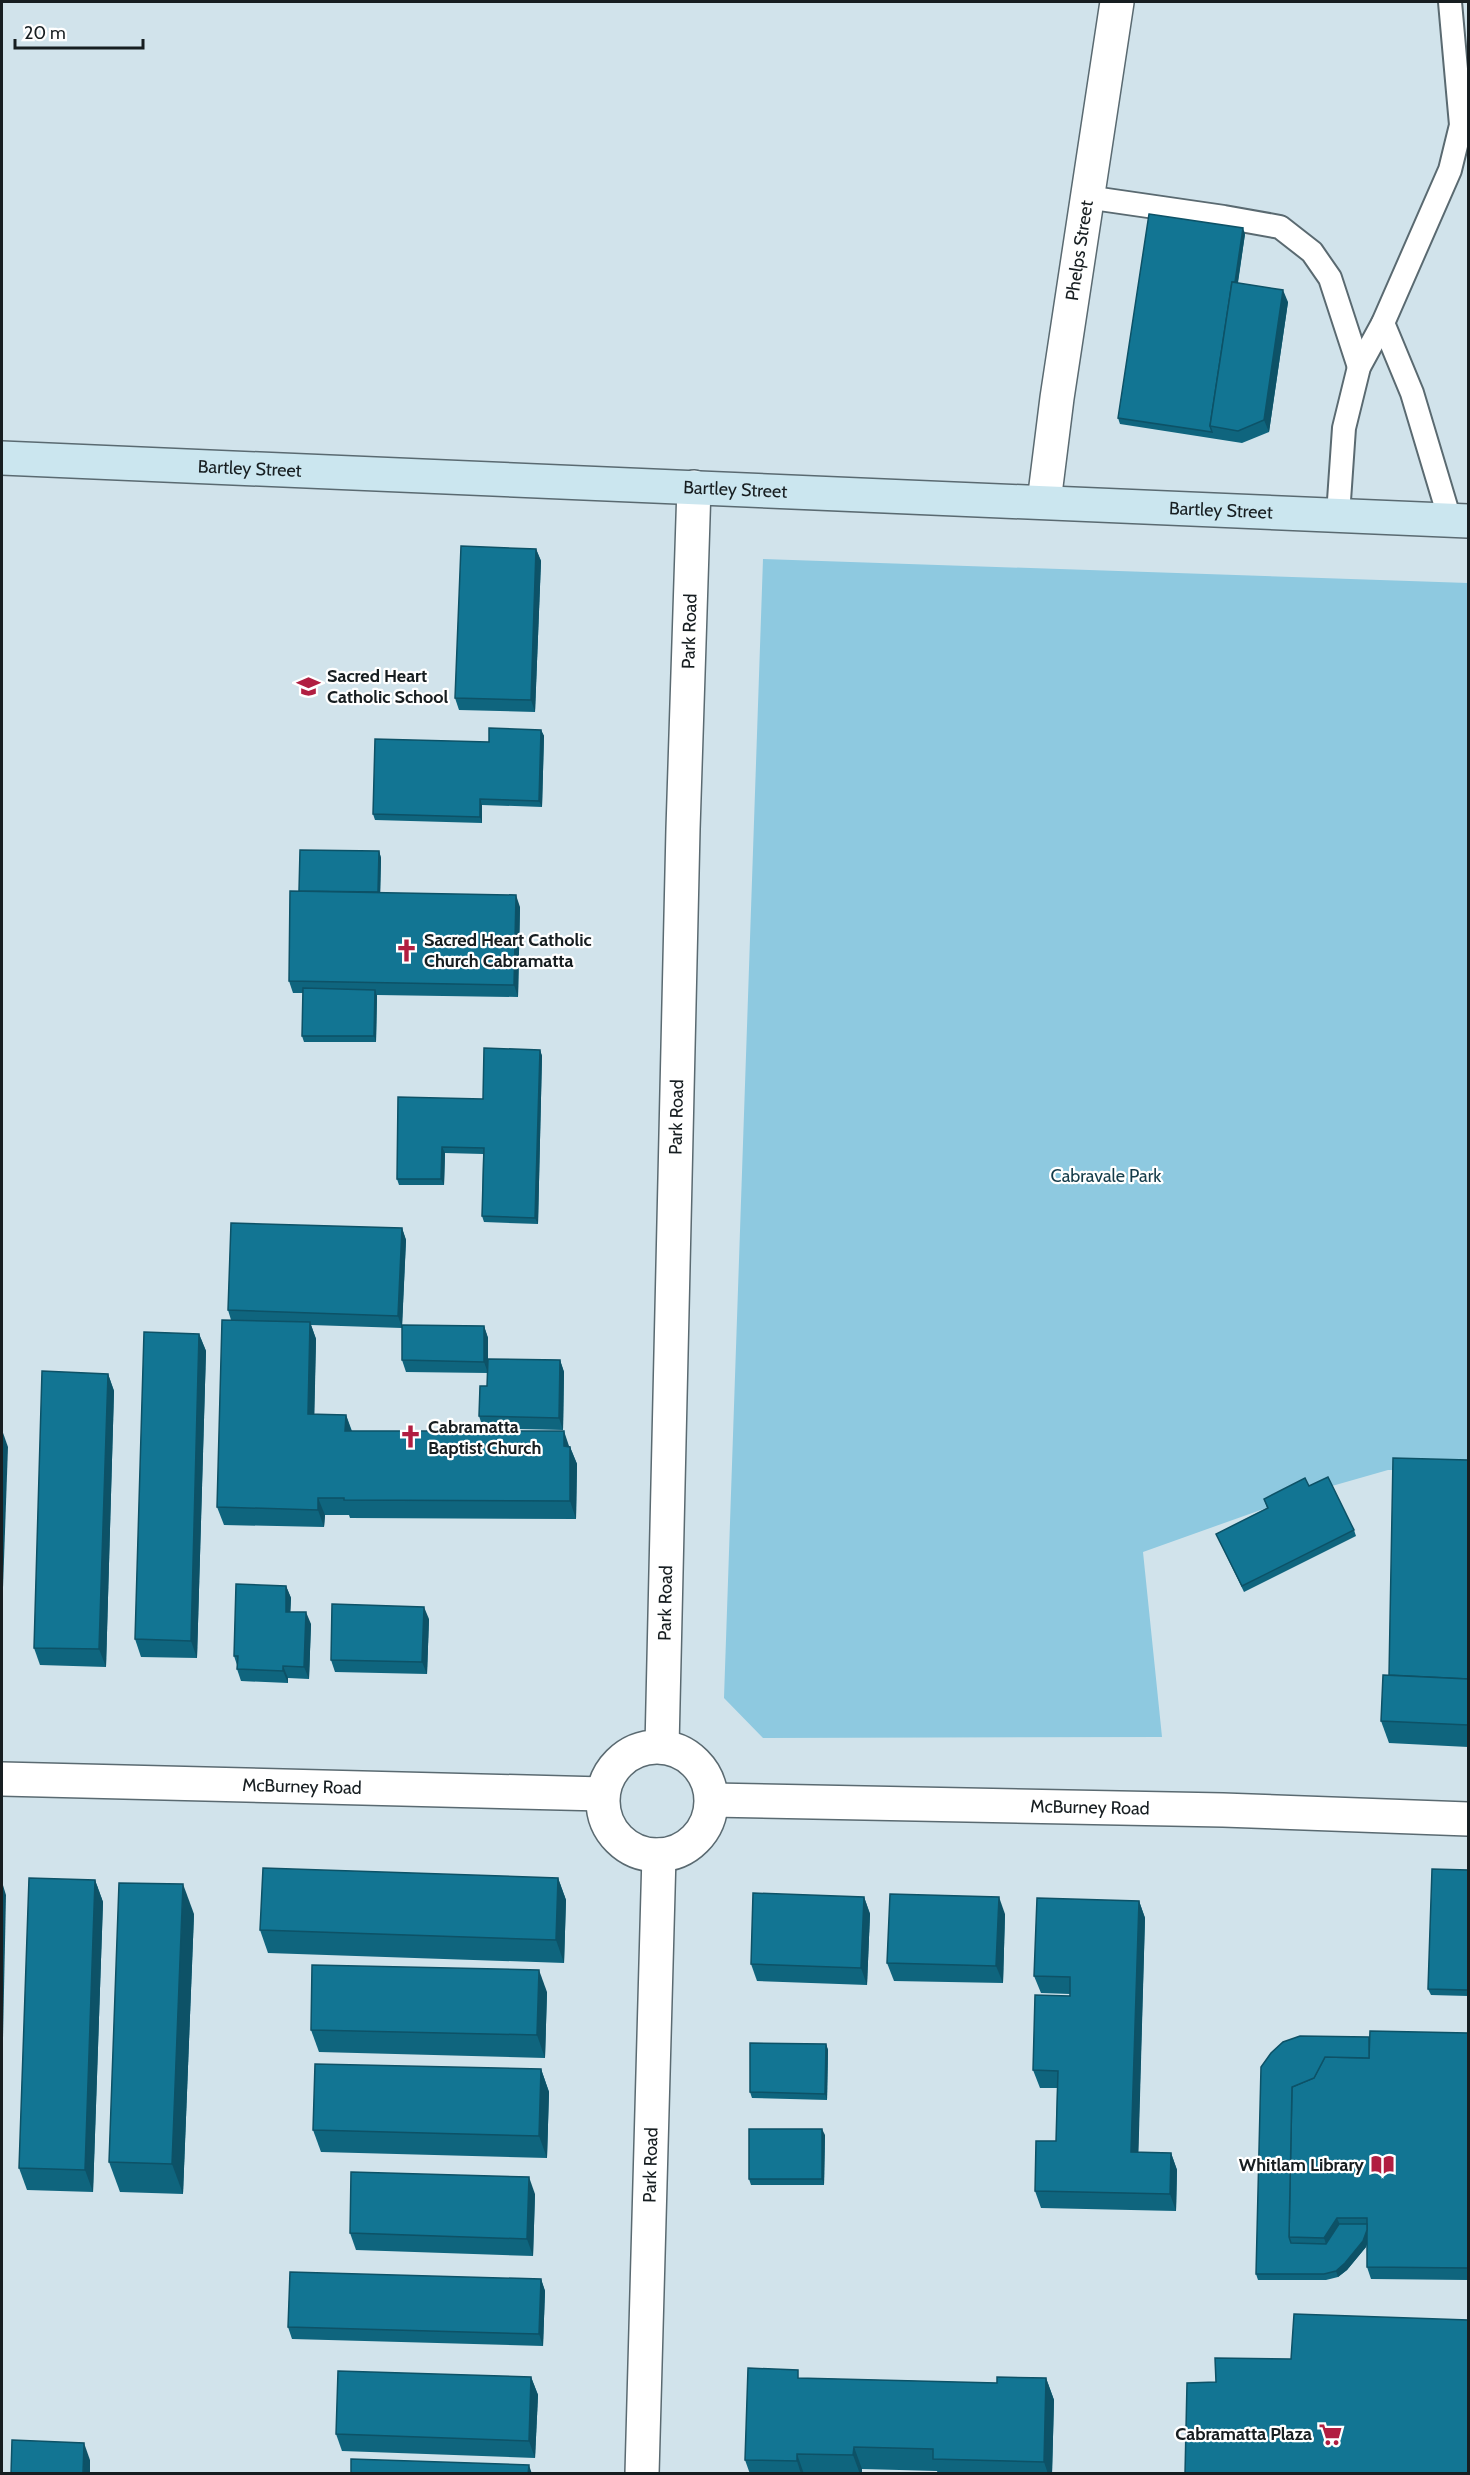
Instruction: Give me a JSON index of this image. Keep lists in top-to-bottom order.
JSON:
{
  "streets": {
    "main road": ["Bartley Street"],
    "street": ["Phelps Street", "Park Road", "McBurney Road"]
  },
  "crossings": [
    ["Phelps Street", "Bartley Street"],
    ["Bartley Street", "Park Road"],
    ["Park Road", "McBurney Road"]
  ],
  "parks": ["Cabravale Park"],
  "places": {
    "school or university": ["Sacred Heart Catholic School"],
    "church": ["Sacred Heart Catholic Church Cabramatta", "Cabramatta Baptist Church"],
    "library": ["Whitlam Library"],
    "supermarket": ["Cabramatta Plaza"]
  },
  "scale_bar": "20 m"
}
